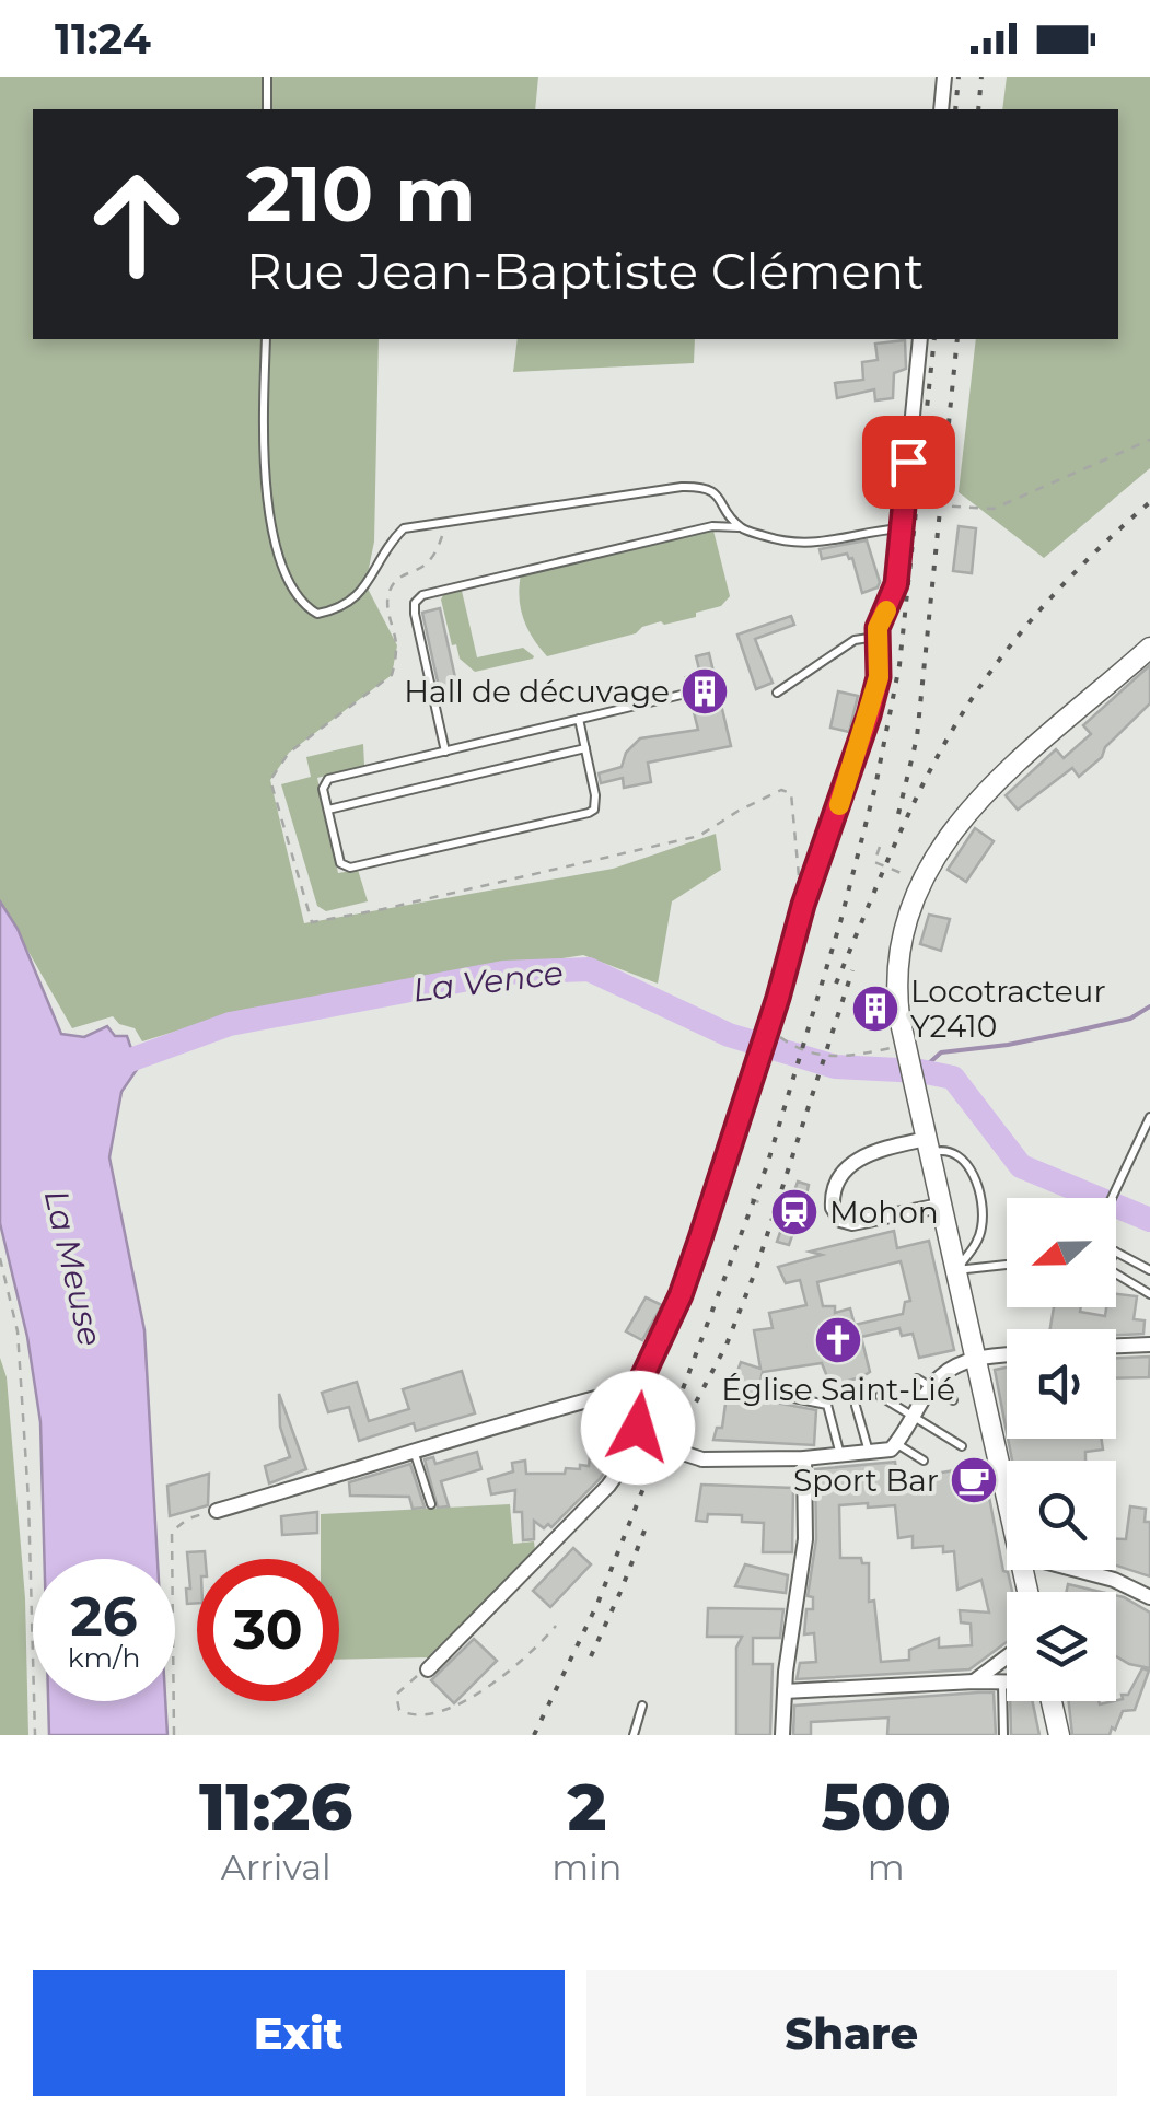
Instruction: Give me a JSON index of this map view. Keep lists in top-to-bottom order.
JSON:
{
  "water": ["La Vence", "La Meuse"],
  "places": {
    "building": ["Hall de décuvage", "Locotracteur Y2410"],
    "station": ["Mohon"],
    "church": ["Église Saint-Lié"],
    "cafe": ["Sport Bar"]
  },
  "north": "left",
  "page": {
    "status": "11:24",
    "turn": ["210 m", "Rue Jean-Baptiste Clément"],
    "speed": "26 km/h",
    "limit": "30",
    "eta": [
      "11:26",
      "Arrival",
      "2",
      "min",
      "500",
      "m"
    ],
    "buttons": ["Exit", "Share"]
  }
}
